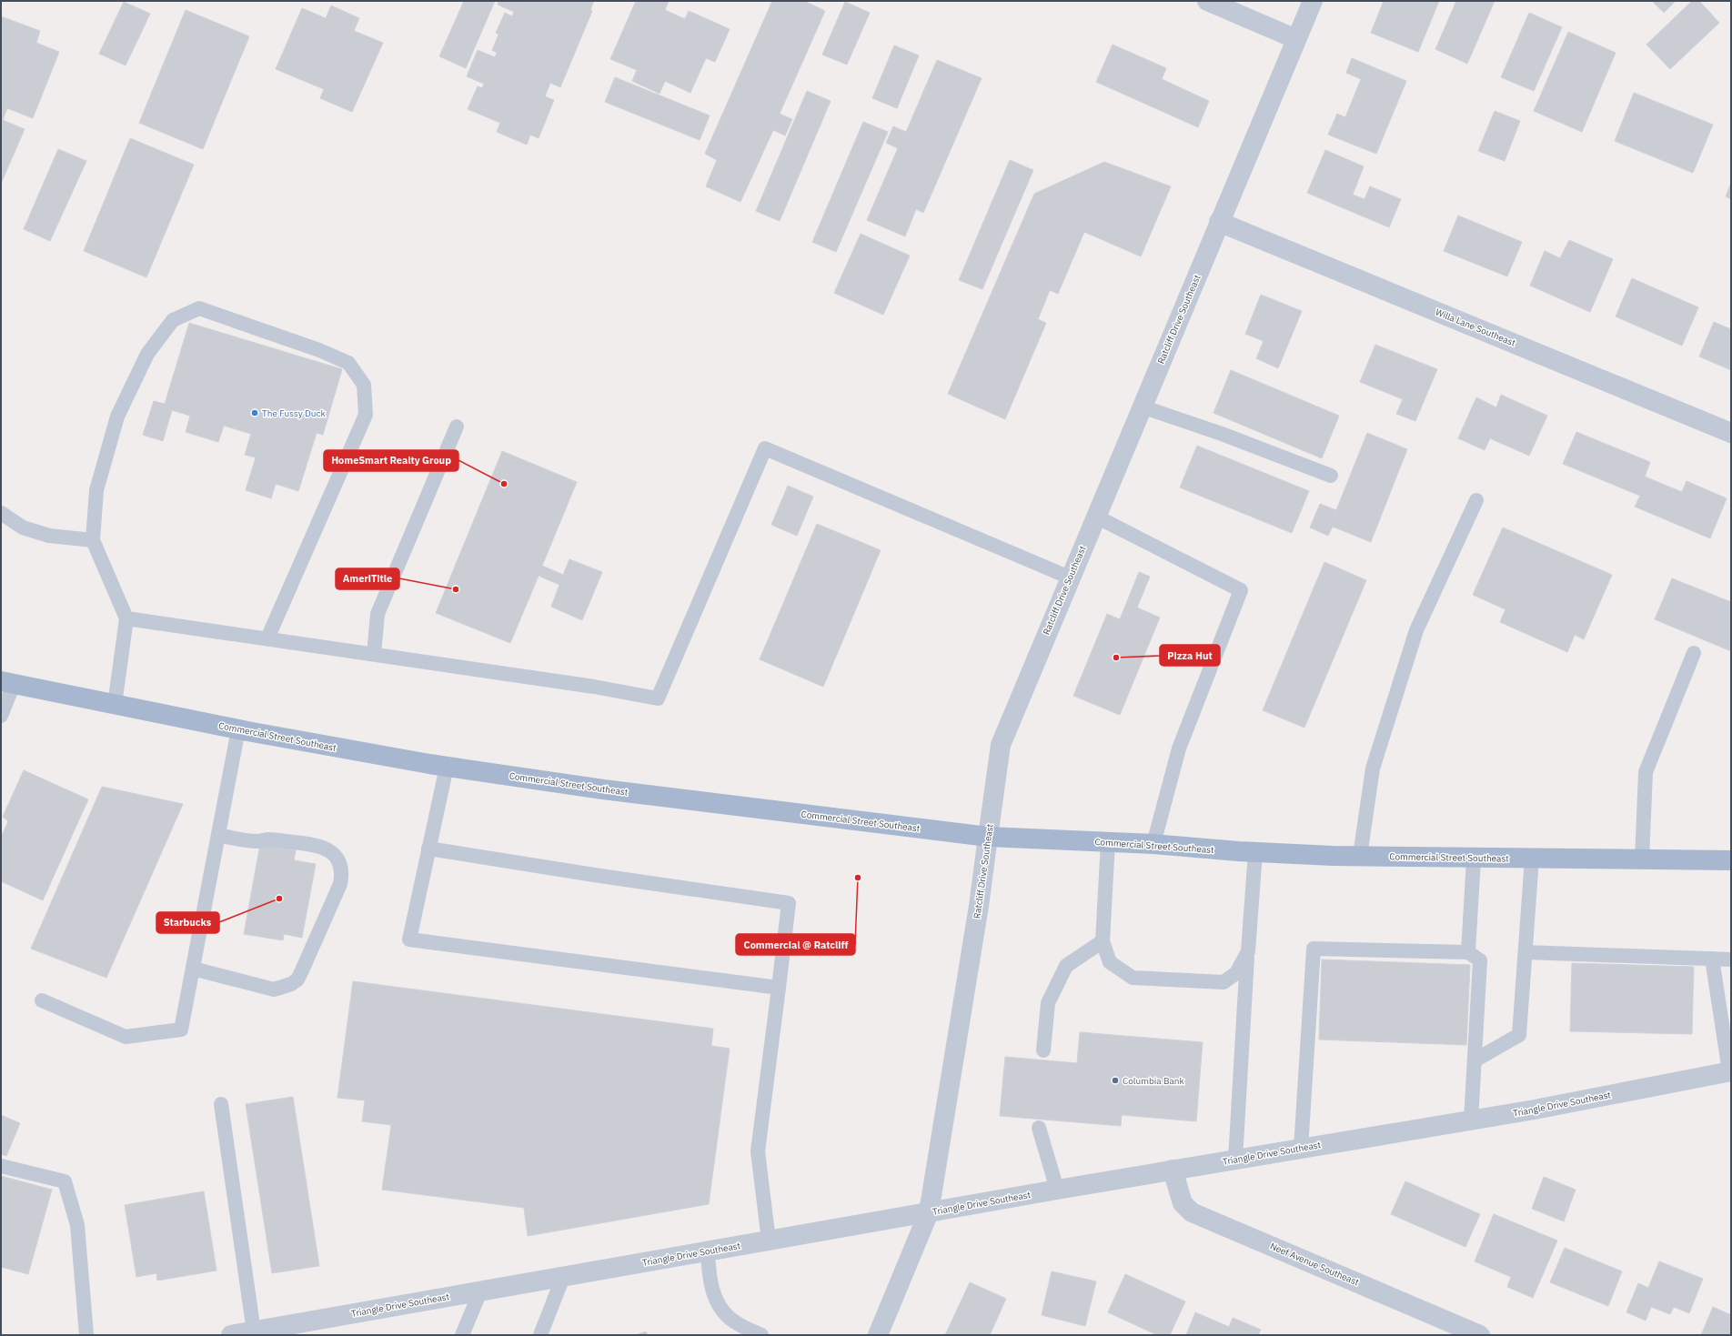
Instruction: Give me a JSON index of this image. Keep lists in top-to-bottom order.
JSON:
{
  "streets": {
    "main road": ["Commercial Street Southeast"],
    "street": [
      "Ratcliff Drive Southeast",
      "Willa Lane Southeast",
      "Triangle Drive Southeast",
      "Neef Avenue Southeast"
    ]
  },
  "crossings": [
    ["Ratcliff Drive Southeast", "Willa Lane Southeast"],
    ["Ratcliff Drive Southeast", "Commercial Street Southeast"],
    ["Ratcliff Drive Southeast", "Triangle Drive Southeast"],
    ["Triangle Drive Southeast", "Neef Avenue Southeast"]
  ],
  "places": [
    "The Fussy Duck",
    "HomeSmart Realty Group",
    "AmeriTitle",
    "Pizza Hut",
    "Commercial @ Ratcliff",
    "Starbucks",
    "Columbia Bank"
  ]
}
